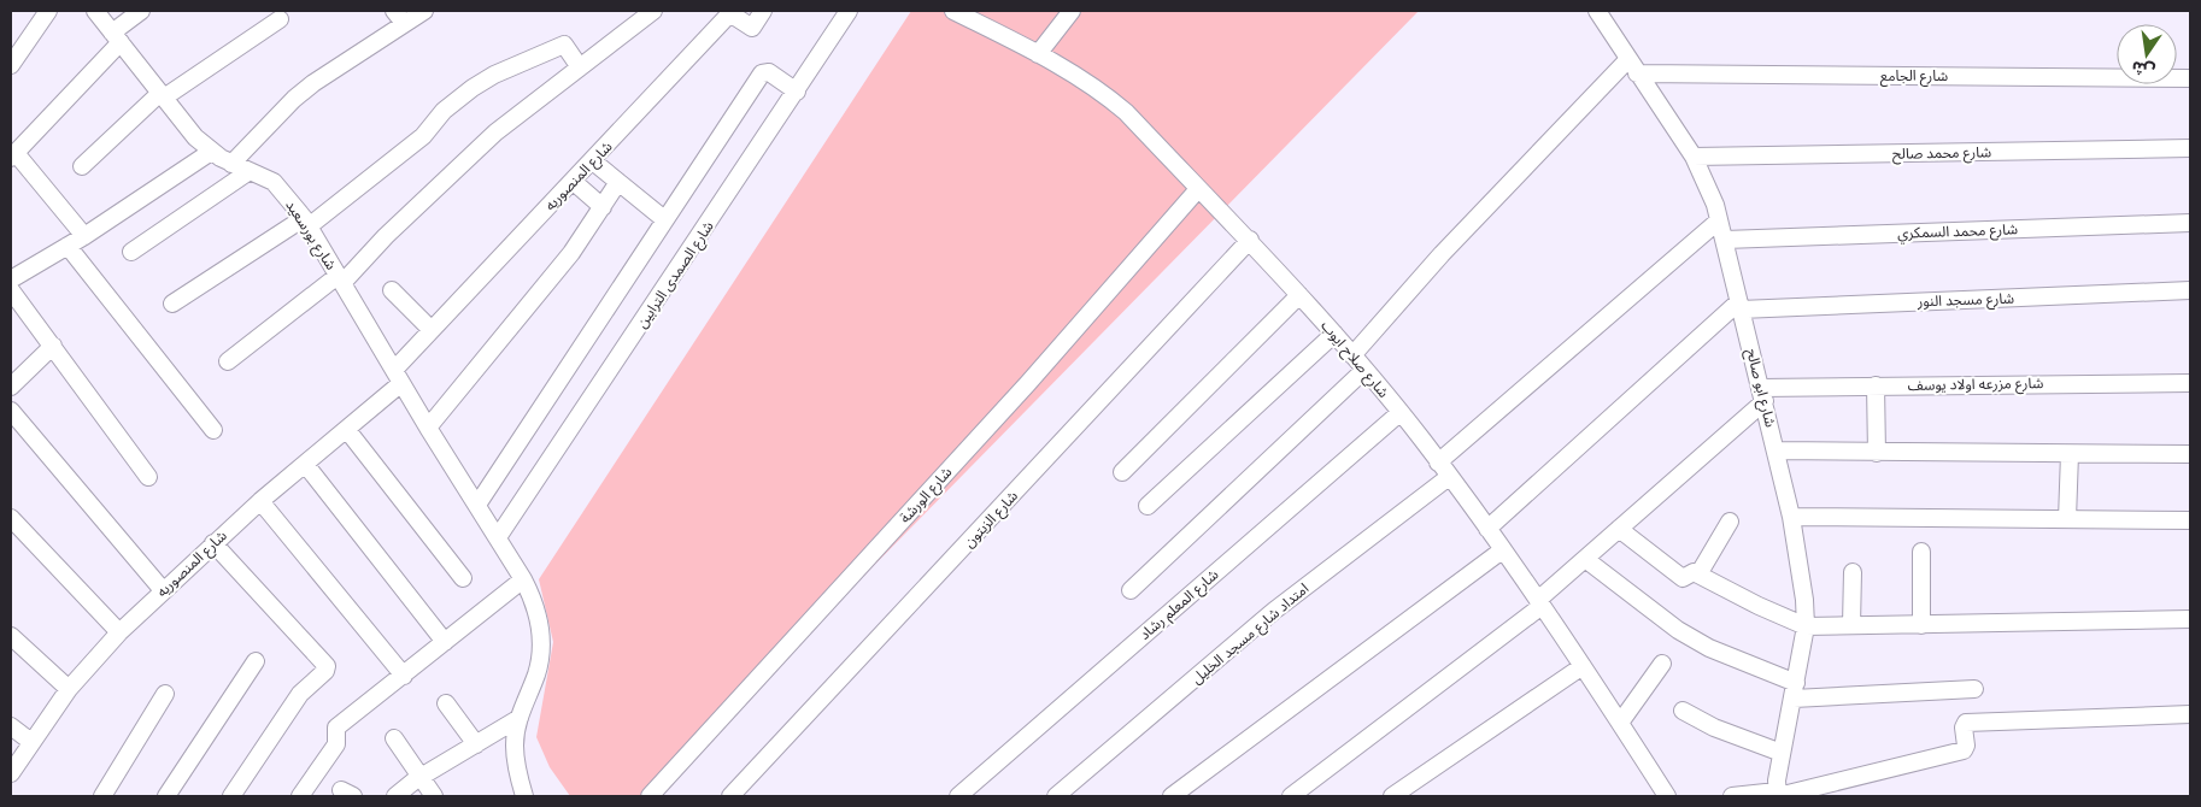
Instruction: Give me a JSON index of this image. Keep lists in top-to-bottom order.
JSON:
{
  "streets": {
    "street": [
      "شارع الجامع",
      "شارع محمد صالح",
      "شارع المنصوريه",
      "شارع محمد السمكري",
      "شارع بورسعيد",
      "شارع الصمدى الترابين",
      "شارع مسجد النور",
      "شارع صلاح ايوب",
      "شارع مزرعه اولاد يوسف",
      "شارع ابو صالح",
      "شارع الورشة",
      "شارع الزيتون",
      "شارع المعلم رشاد",
      "امتداد شارع مسجد الخليل"
    ]
  },
  "crossings": [
    ["شارع الجامع", "شارع ابو صالح"],
    ["شارع محمد صالح", "شارع ابو صالح"],
    ["شارع المنصوريه", "شارع بورسعيد"],
    ["شارع محمد السمكري", "شارع ابو صالح"],
    ["شارع بورسعيد", "شارع الصمدى الترابين"],
    ["شارع مسجد النور", "شارع ابو صالح"],
    ["شارع صلاح ايوب", "شارع الورشة"],
    ["شارع صلاح ايوب", "شارع الزيتون"],
    ["شارع صلاح ايوب", "شارع المعلم رشاد"],
    ["شارع صلاح ايوب", "امتداد شارع مسجد الخليل"],
    ["شارع مزرعه اولاد يوسف", "شارع ابو صالح"]
  ],
  "north": "bottom"
}
